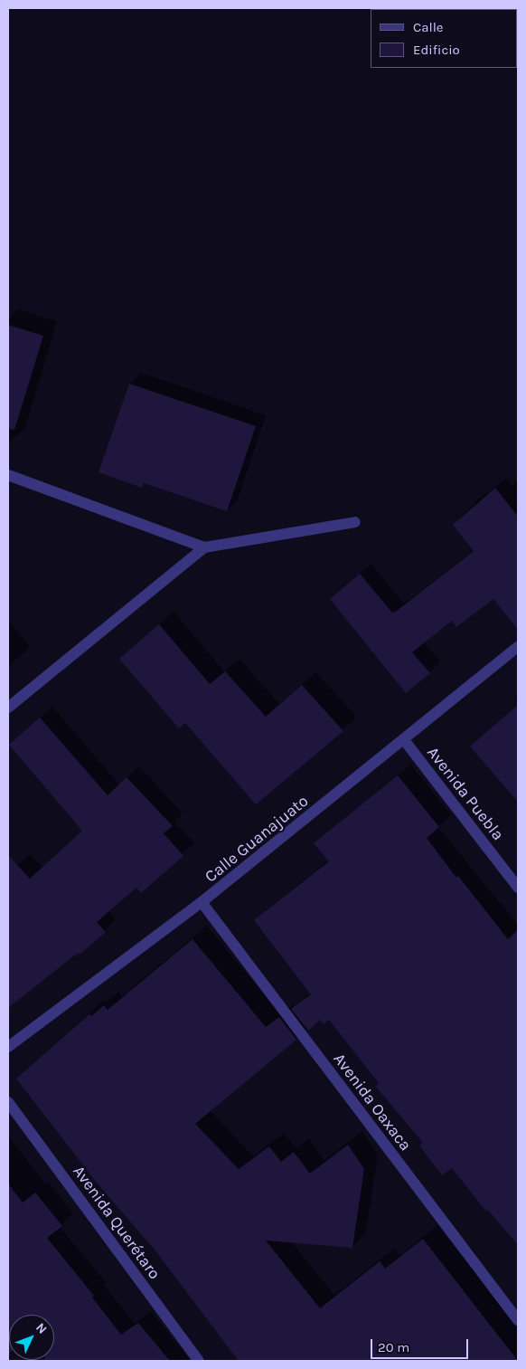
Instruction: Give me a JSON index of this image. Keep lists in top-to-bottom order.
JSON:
{
  "streets": {
    "street": [
      "Avenida Puebla",
      "Calle Guanajuato",
      "Avenida Oaxaca",
      "Avenida Querétaro"
    ]
  },
  "crossings": [
    ["Avenida Puebla", "Calle Guanajuato"],
    ["Calle Guanajuato", "Avenida Oaxaca"]
  ],
  "legend": ["Calle", "Edificio"],
  "scale_bar": "20 m",
  "north": "top right"
}
